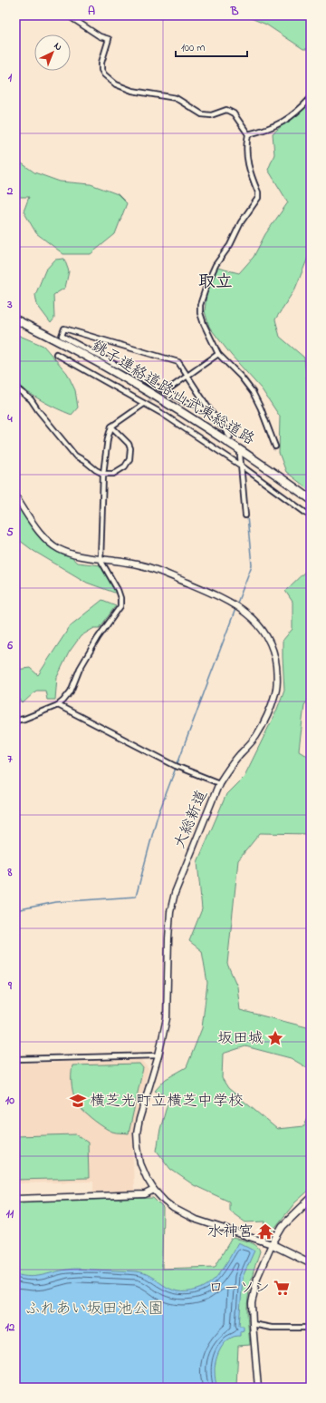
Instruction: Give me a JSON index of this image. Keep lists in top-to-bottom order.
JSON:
{
  "streets": {
    "highway": ["銚子連絡道路;山武東総道路"],
    "street": ["大総新道"]
  },
  "districts": ["取立"],
  "parks": ["ふれあい坂田池公園"],
  "places": {
    "place": ["坂田城"],
    "school or university": ["横芝光町立横芝中学校"],
    "temple": ["水神宮"],
    "supermarket": ["ローソン"]
  },
  "scale_bar": "100 m",
  "north": "top right",
  "grid": {
    "columns": ["A", "B"],
    "rows": [
      "1",
      "2",
      "3",
      "4",
      "5",
      "6",
      "7",
      "8",
      "9",
      "10",
      "11",
      "12"
    ]
  }
}
